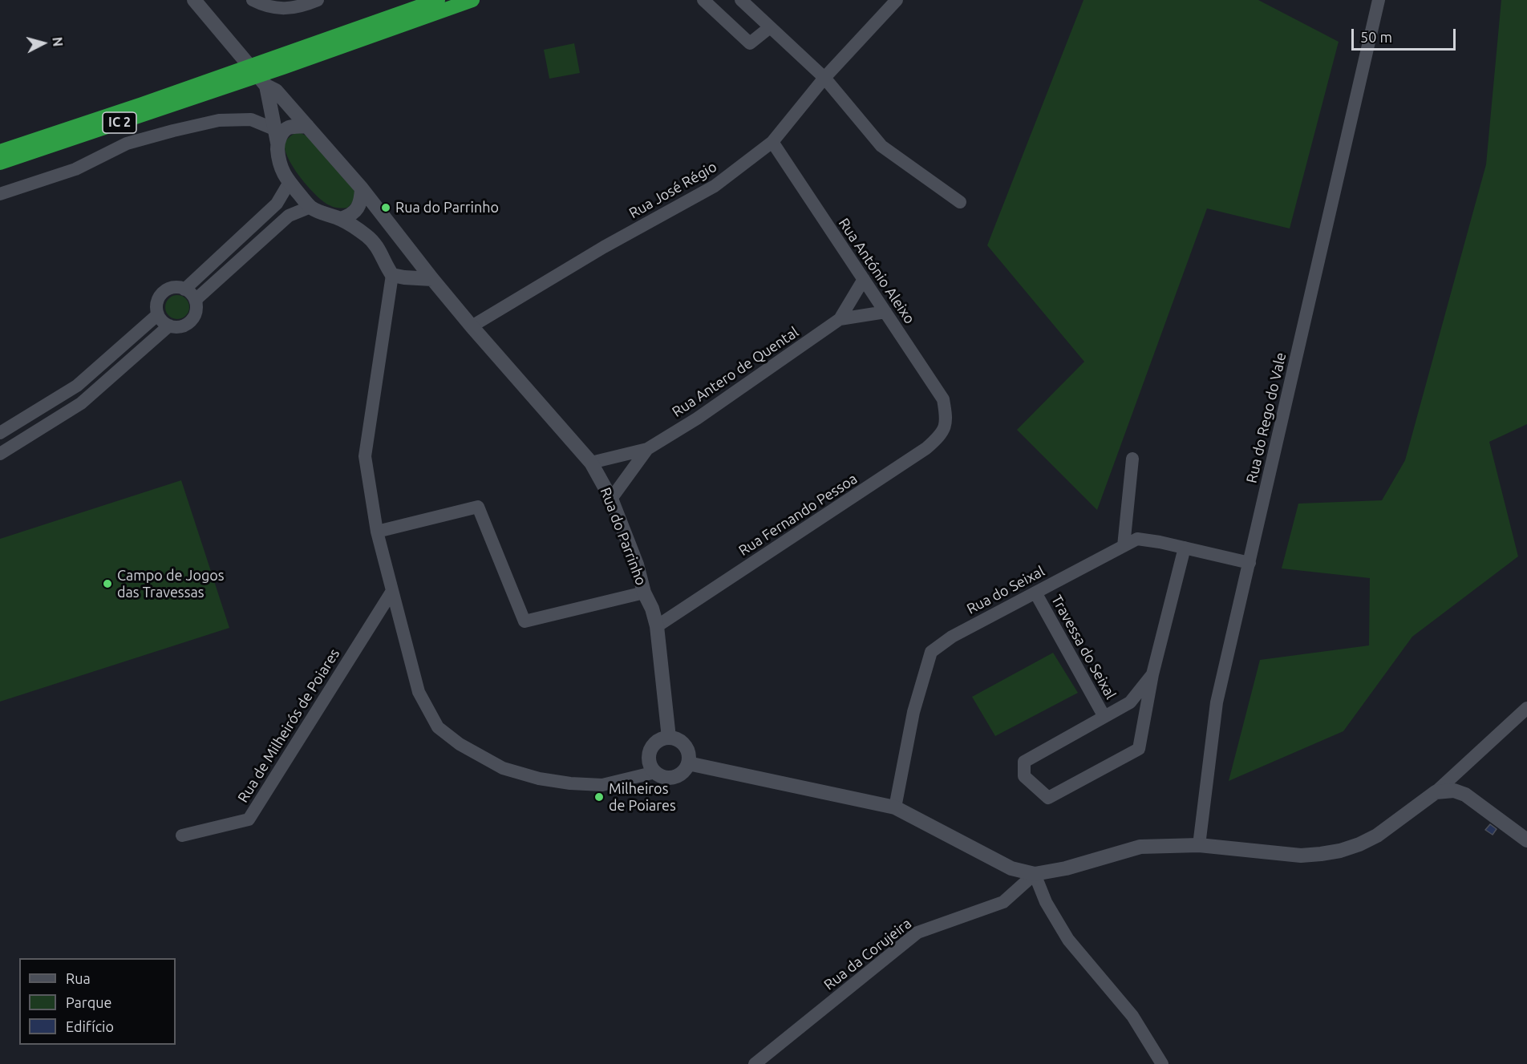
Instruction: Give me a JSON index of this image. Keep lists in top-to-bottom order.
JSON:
{
  "streets": {
    "highway": ["IC 2"],
    "street": [
      "Rua José Régio",
      "Rua António Aleixo",
      "Rua Antero de Quental",
      "Rua do Rego do Vale",
      "Rua Fernando Pessoa",
      "Rua do Parrinho",
      "Rua do Seixal",
      "Travessa do Seixal",
      "Rua de Milheirós de Poiares",
      "Rua da Corujeira"
    ]
  },
  "crossings": [
    ["Rua José Régio", "Rua António Aleixo"],
    ["Rua José Régio", "Rua do Parrinho"],
    ["Rua António Aleixo", "Rua Antero de Quental"],
    ["Rua António Aleixo", "Rua Fernando Pessoa"],
    ["Rua Antero de Quental", "Rua do Parrinho"],
    ["Rua do Rego do Vale", "Rua do Seixal"],
    ["Rua Fernando Pessoa", "Rua do Parrinho"],
    ["Rua do Seixal", "Travessa do Seixal"]
  ],
  "places": ["Rua do Parrinho", "Campo de Jogos das Travessas", "Milheiros de Poiares"],
  "legend": ["Rua", "Parque", "Edifício"],
  "scale_bar": "50 m",
  "north": "right"
}
